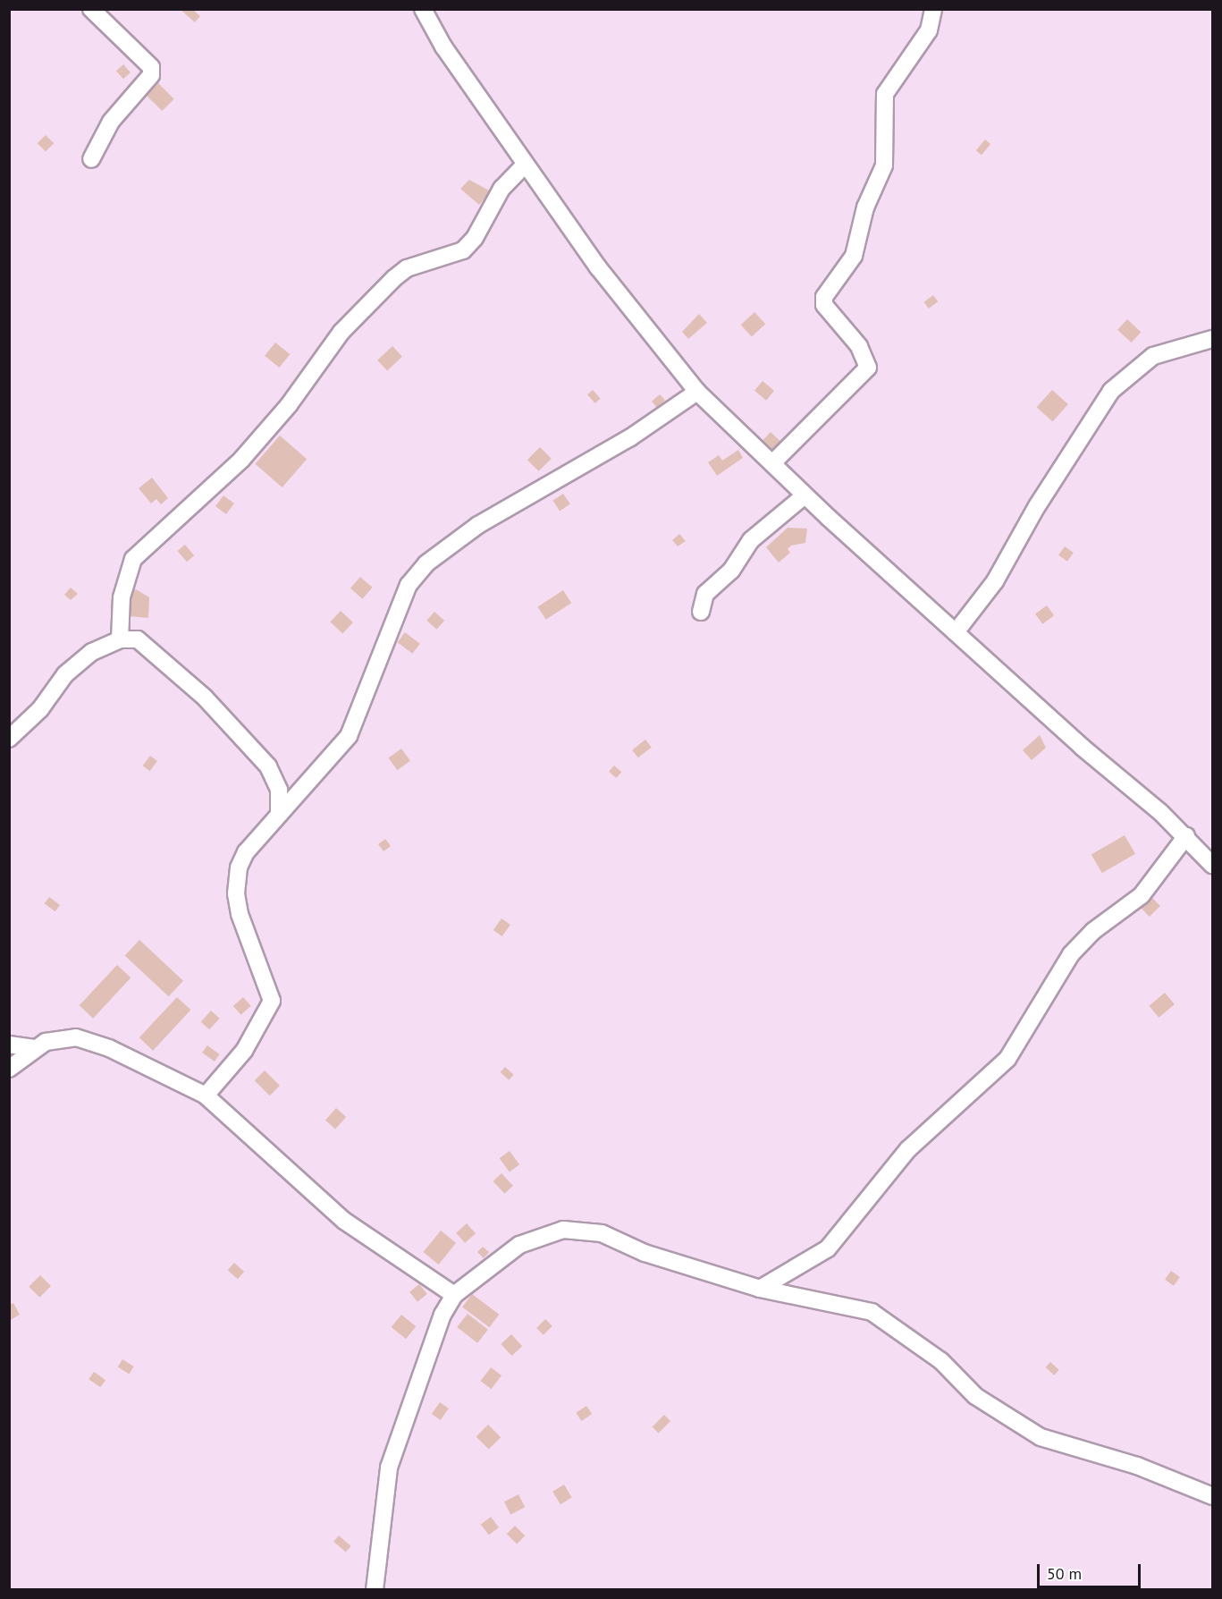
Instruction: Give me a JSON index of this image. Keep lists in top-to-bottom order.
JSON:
{
  "scale_bar": "50 m"
}
